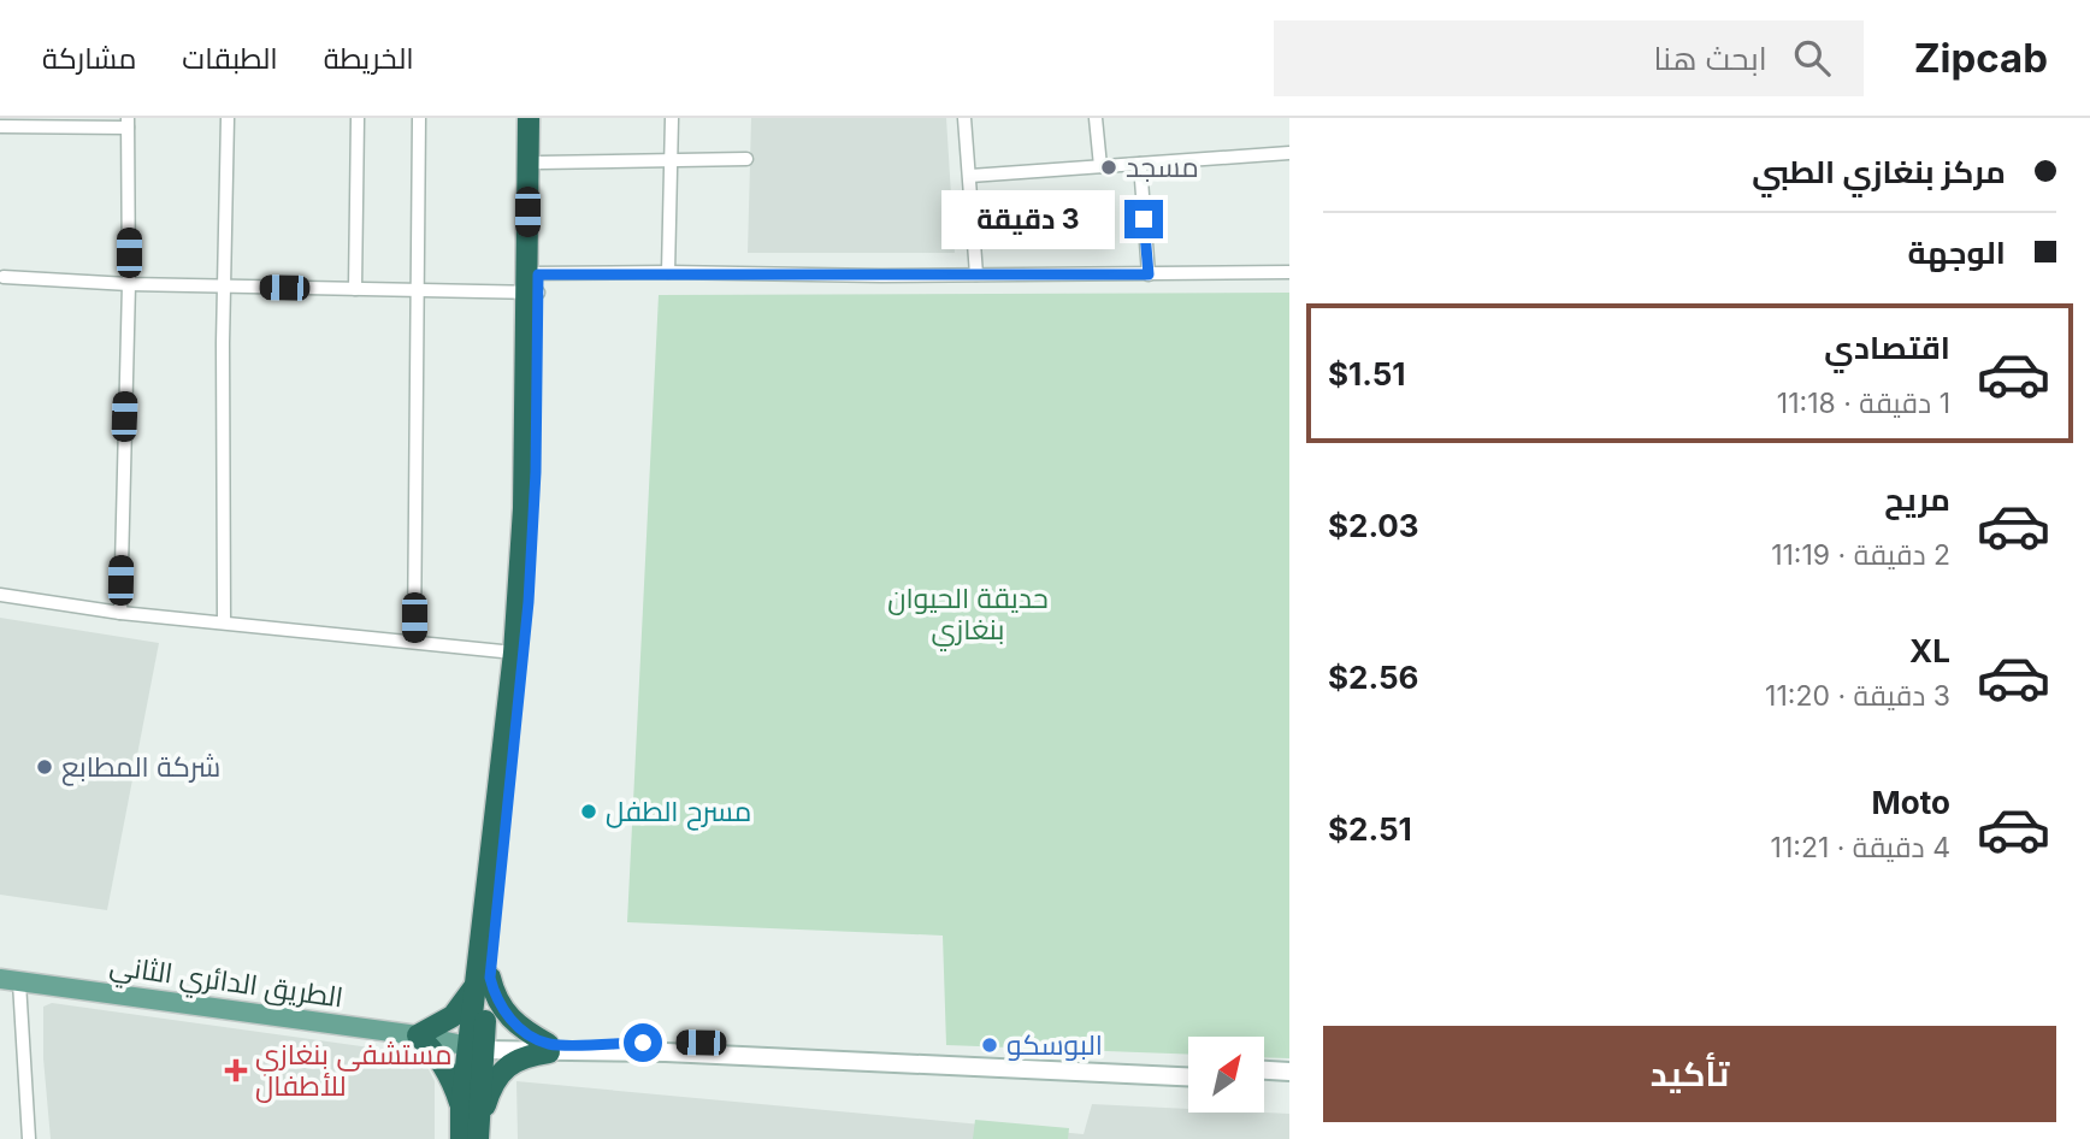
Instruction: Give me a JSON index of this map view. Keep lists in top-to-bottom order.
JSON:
{
  "streets": {
    "main road": ["الطريق الدائري الثاني"]
  },
  "parks": ["حديقة الحيوان بنغازي"],
  "places": {
    "other": [
      "مسجد",
      "شركة المطابع",
      "مسرح الطفل",
      "البوسكو"
    ],
    "health": ["مستشفى بنغازي للأطفال"]
  },
  "north": "top right",
  "page": {
    "header": "Zipcab",
    "search": "ابحث هنا",
    "nav": ["الخريطة", "الطبقات", "مشاركة"],
    "banner": ["مركز بنغازي الطبي", "الوجهة"],
    "bubble": "3 دقيقة",
    "list": [
      {
        "name": "اقتصادي",
        "note": "1 دقيقة · 11:18",
        "value": "$1.51"
      },
      {
        "name": "مريح",
        "note": "2 دقيقة · 11:19",
        "value": "$2.03"
      },
      {
        "name": "XL",
        "note": "3 دقيقة · 11:20",
        "value": "$2.56"
      },
      {
        "name": "Moto",
        "note": "4 دقيقة · 11:21",
        "value": "$2.51"
      }
    ],
    "buttons": "تأكيد"
  }
}
